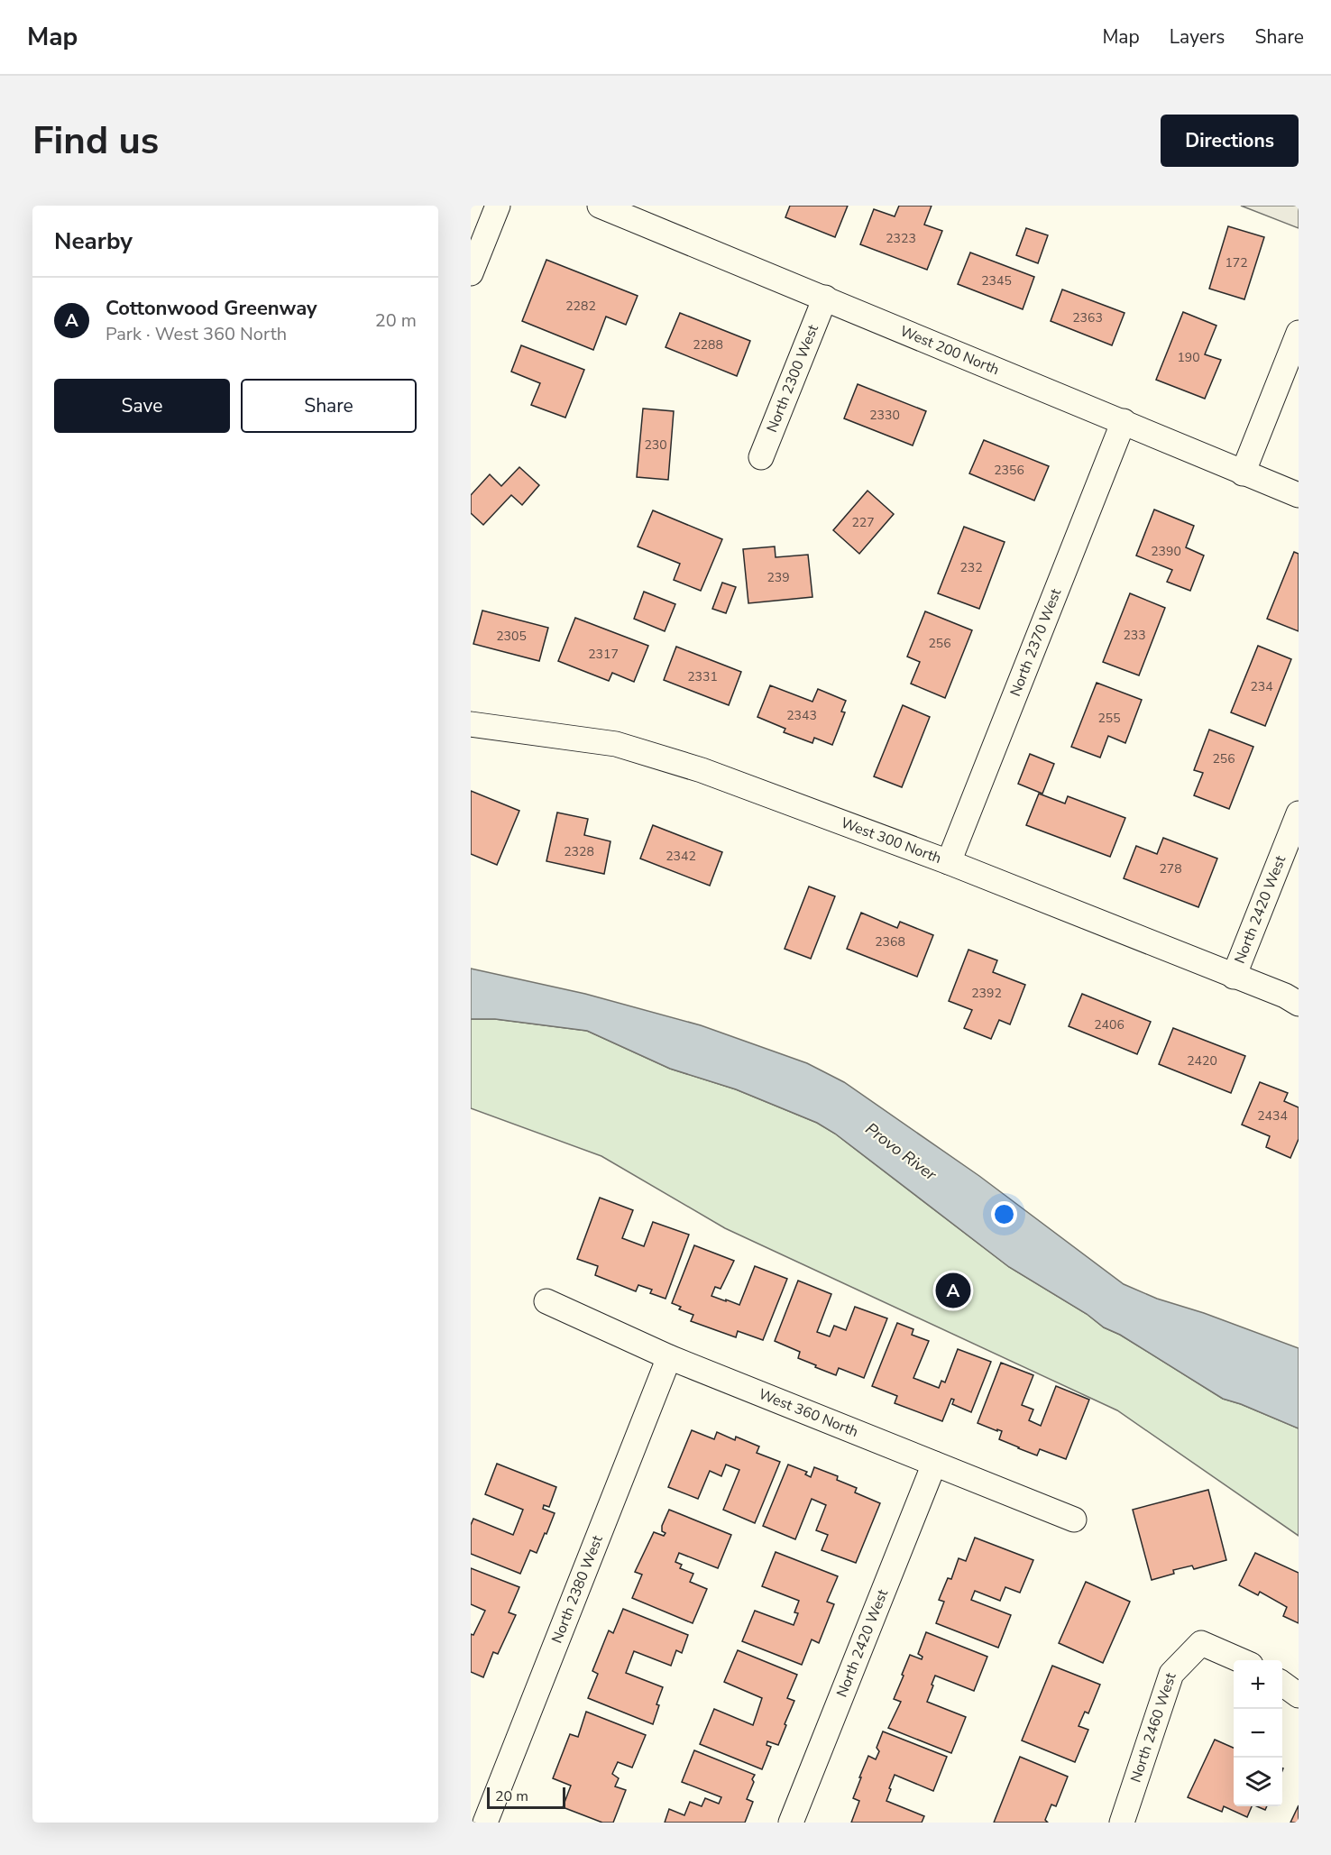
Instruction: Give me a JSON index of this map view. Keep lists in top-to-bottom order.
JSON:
{
  "streets": {
    "street": [
      "West 200 North",
      "North 2300 West",
      "North 2370 West",
      "West 300 North",
      "North 2420 West",
      "West 360 North",
      "North 2380 West",
      "North 2460 West"
    ]
  },
  "crossings": [
    ["West 200 North", "North 2300 West"],
    ["West 200 North", "North 2370 West"],
    ["North 2370 West", "West 300 North"],
    ["West 300 North", "North 2420 West"],
    ["North 2420 West", "West 360 North"],
    ["West 360 North", "North 2380 West"]
  ],
  "water": ["Provo River"],
  "house_numbers": [
    "2323",
    "172",
    "2345",
    "2282",
    "2363",
    "2288",
    "190",
    "2330",
    "230",
    "2356",
    "227",
    "2390",
    "232",
    "239",
    "233",
    "2305",
    "256",
    "2317",
    "2331",
    "234",
    "2343",
    "255",
    "256",
    "2328",
    "2342",
    "278",
    "2368",
    "2392",
    "2406",
    "2420",
    "2434"
  ],
  "scale_bar": "20 m",
  "page": {
    "header": "Map",
    "nav": ["Map", "Layers", "Share"],
    "buttons": [
      "Directions",
      ["Save", "Share"]
    ],
    "title": "Find us",
    "heading": "Nearby",
    "list": [
      {
        "mark": "A",
        "name": "Cottonwood Greenway",
        "note": "Park · West 360 North",
        "value": "20 m"
      }
    ],
    "pins": "A",
    "map_buttons": ["+", "−"],
    "scale": "20 m"
  }
}
